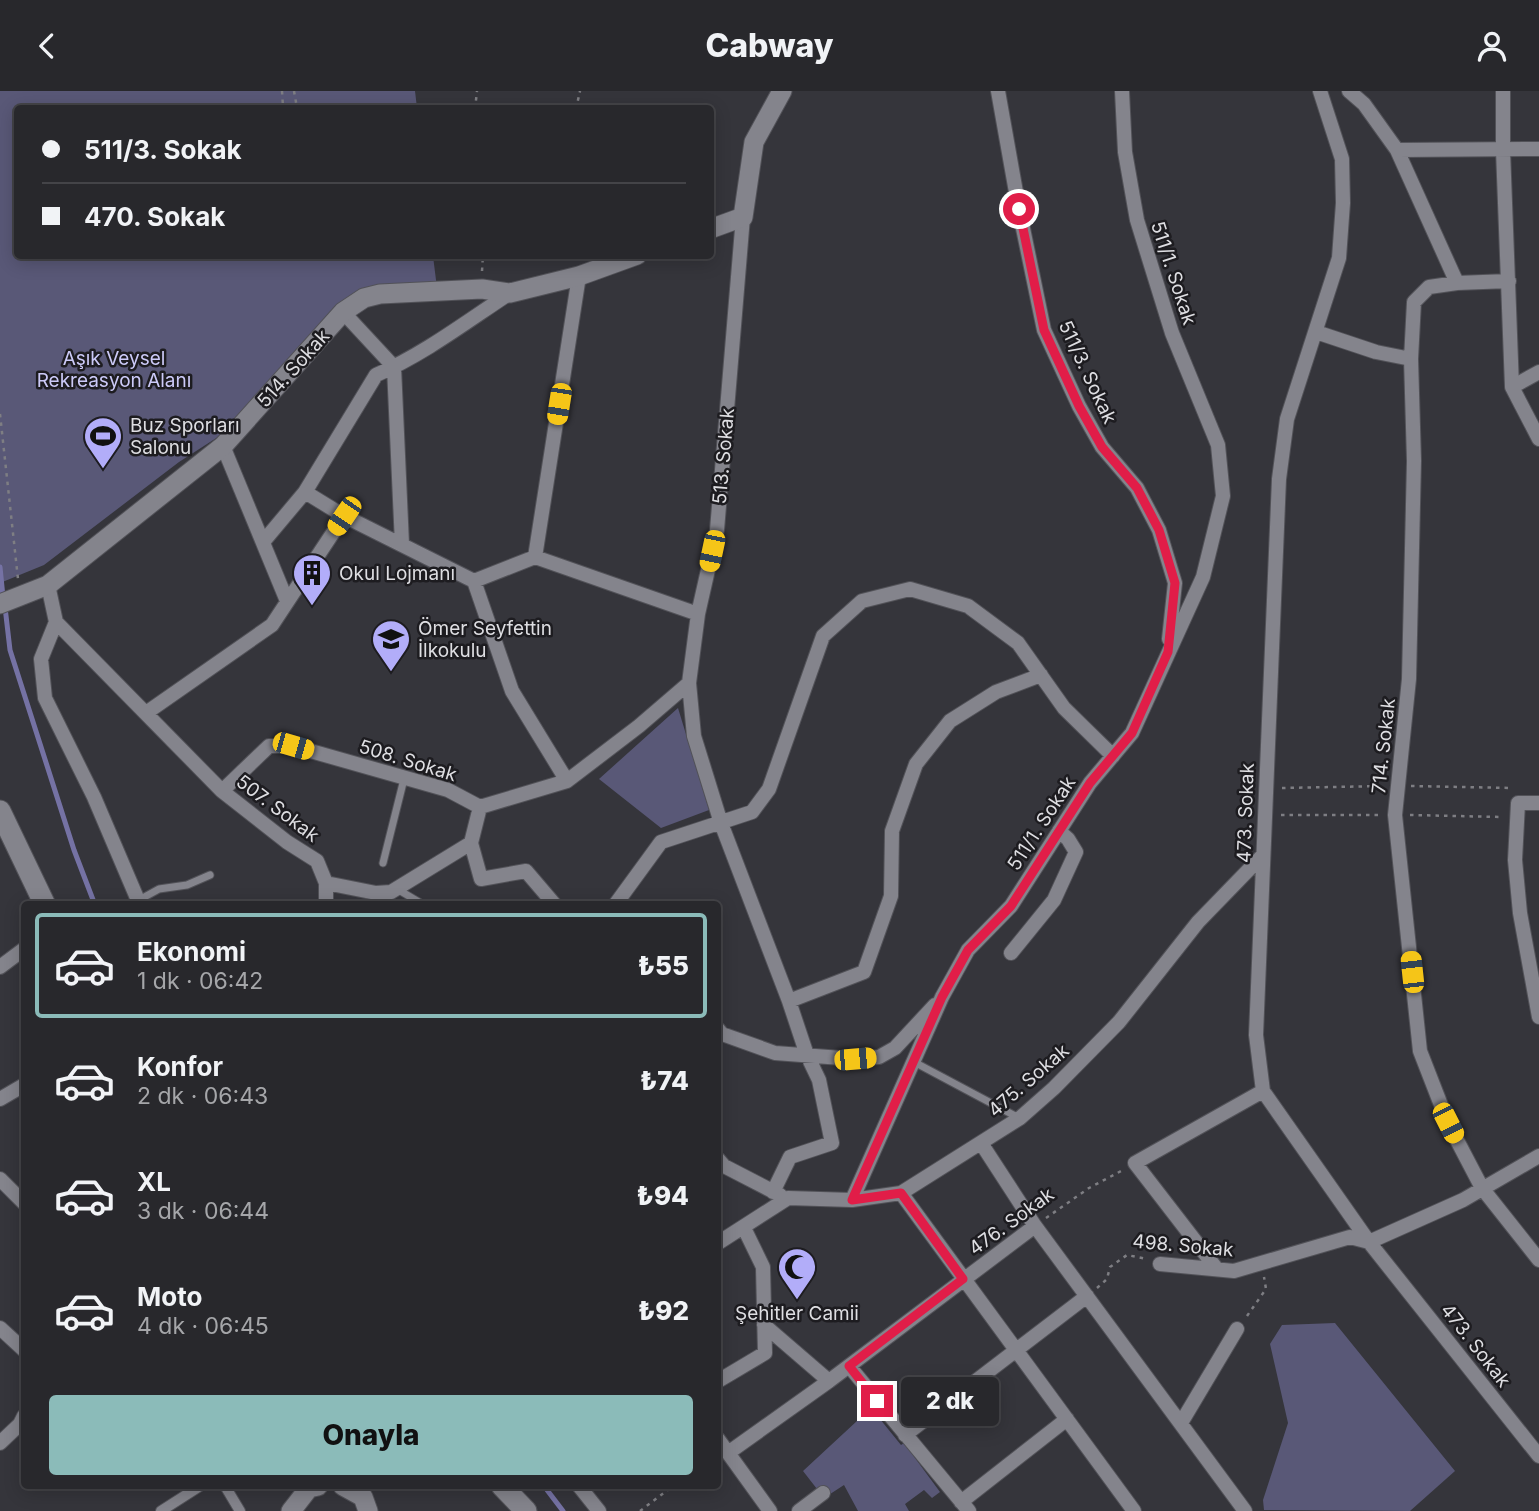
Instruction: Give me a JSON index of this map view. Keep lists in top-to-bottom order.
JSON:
{
  "streets": {
    "street": [
      "511/1. Sokak",
      "514. Sokak",
      "511/3. Sokak",
      "513. Sokak",
      "714. Sokak",
      "508. Sokak",
      "507. Sokak",
      "473. Sokak",
      "475. Sokak",
      "476. Sokak",
      "498. Sokak"
    ]
  },
  "crossings": [
    ["511/1. Sokak", "511/3. Sokak"],
    ["511/1. Sokak", "475. Sokak"],
    ["714. Sokak", "498. Sokak"],
    ["508. Sokak", "507. Sokak"],
    ["473. Sokak", "475. Sokak"],
    ["473. Sokak", "498. Sokak"]
  ],
  "parks": ["Aşık Veysel Rekreasyon Alanı"],
  "places": {
    "sports": ["Buz Sporları Salonu"],
    "building": ["Okul Lojmanı"],
    "school or university": ["Ömer Seyfettin İlkokulu"],
    "mosque": ["Şehitler Camii"]
  },
  "page": {
    "header": "Cabway",
    "banner": ["511/3. Sokak", "470. Sokak"],
    "list": [
      {
        "name": "Ekonomi",
        "note": "1 dk · 06:42",
        "value": "₺55"
      },
      {
        "name": "Konfor",
        "note": "2 dk · 06:43",
        "value": "₺74"
      },
      {
        "name": "XL",
        "note": "3 dk · 06:44",
        "value": "₺94"
      },
      {
        "name": "Moto",
        "note": "4 dk · 06:45",
        "value": "₺92"
      }
    ],
    "bubble": "2 dk",
    "buttons": "Onayla"
  }
}
